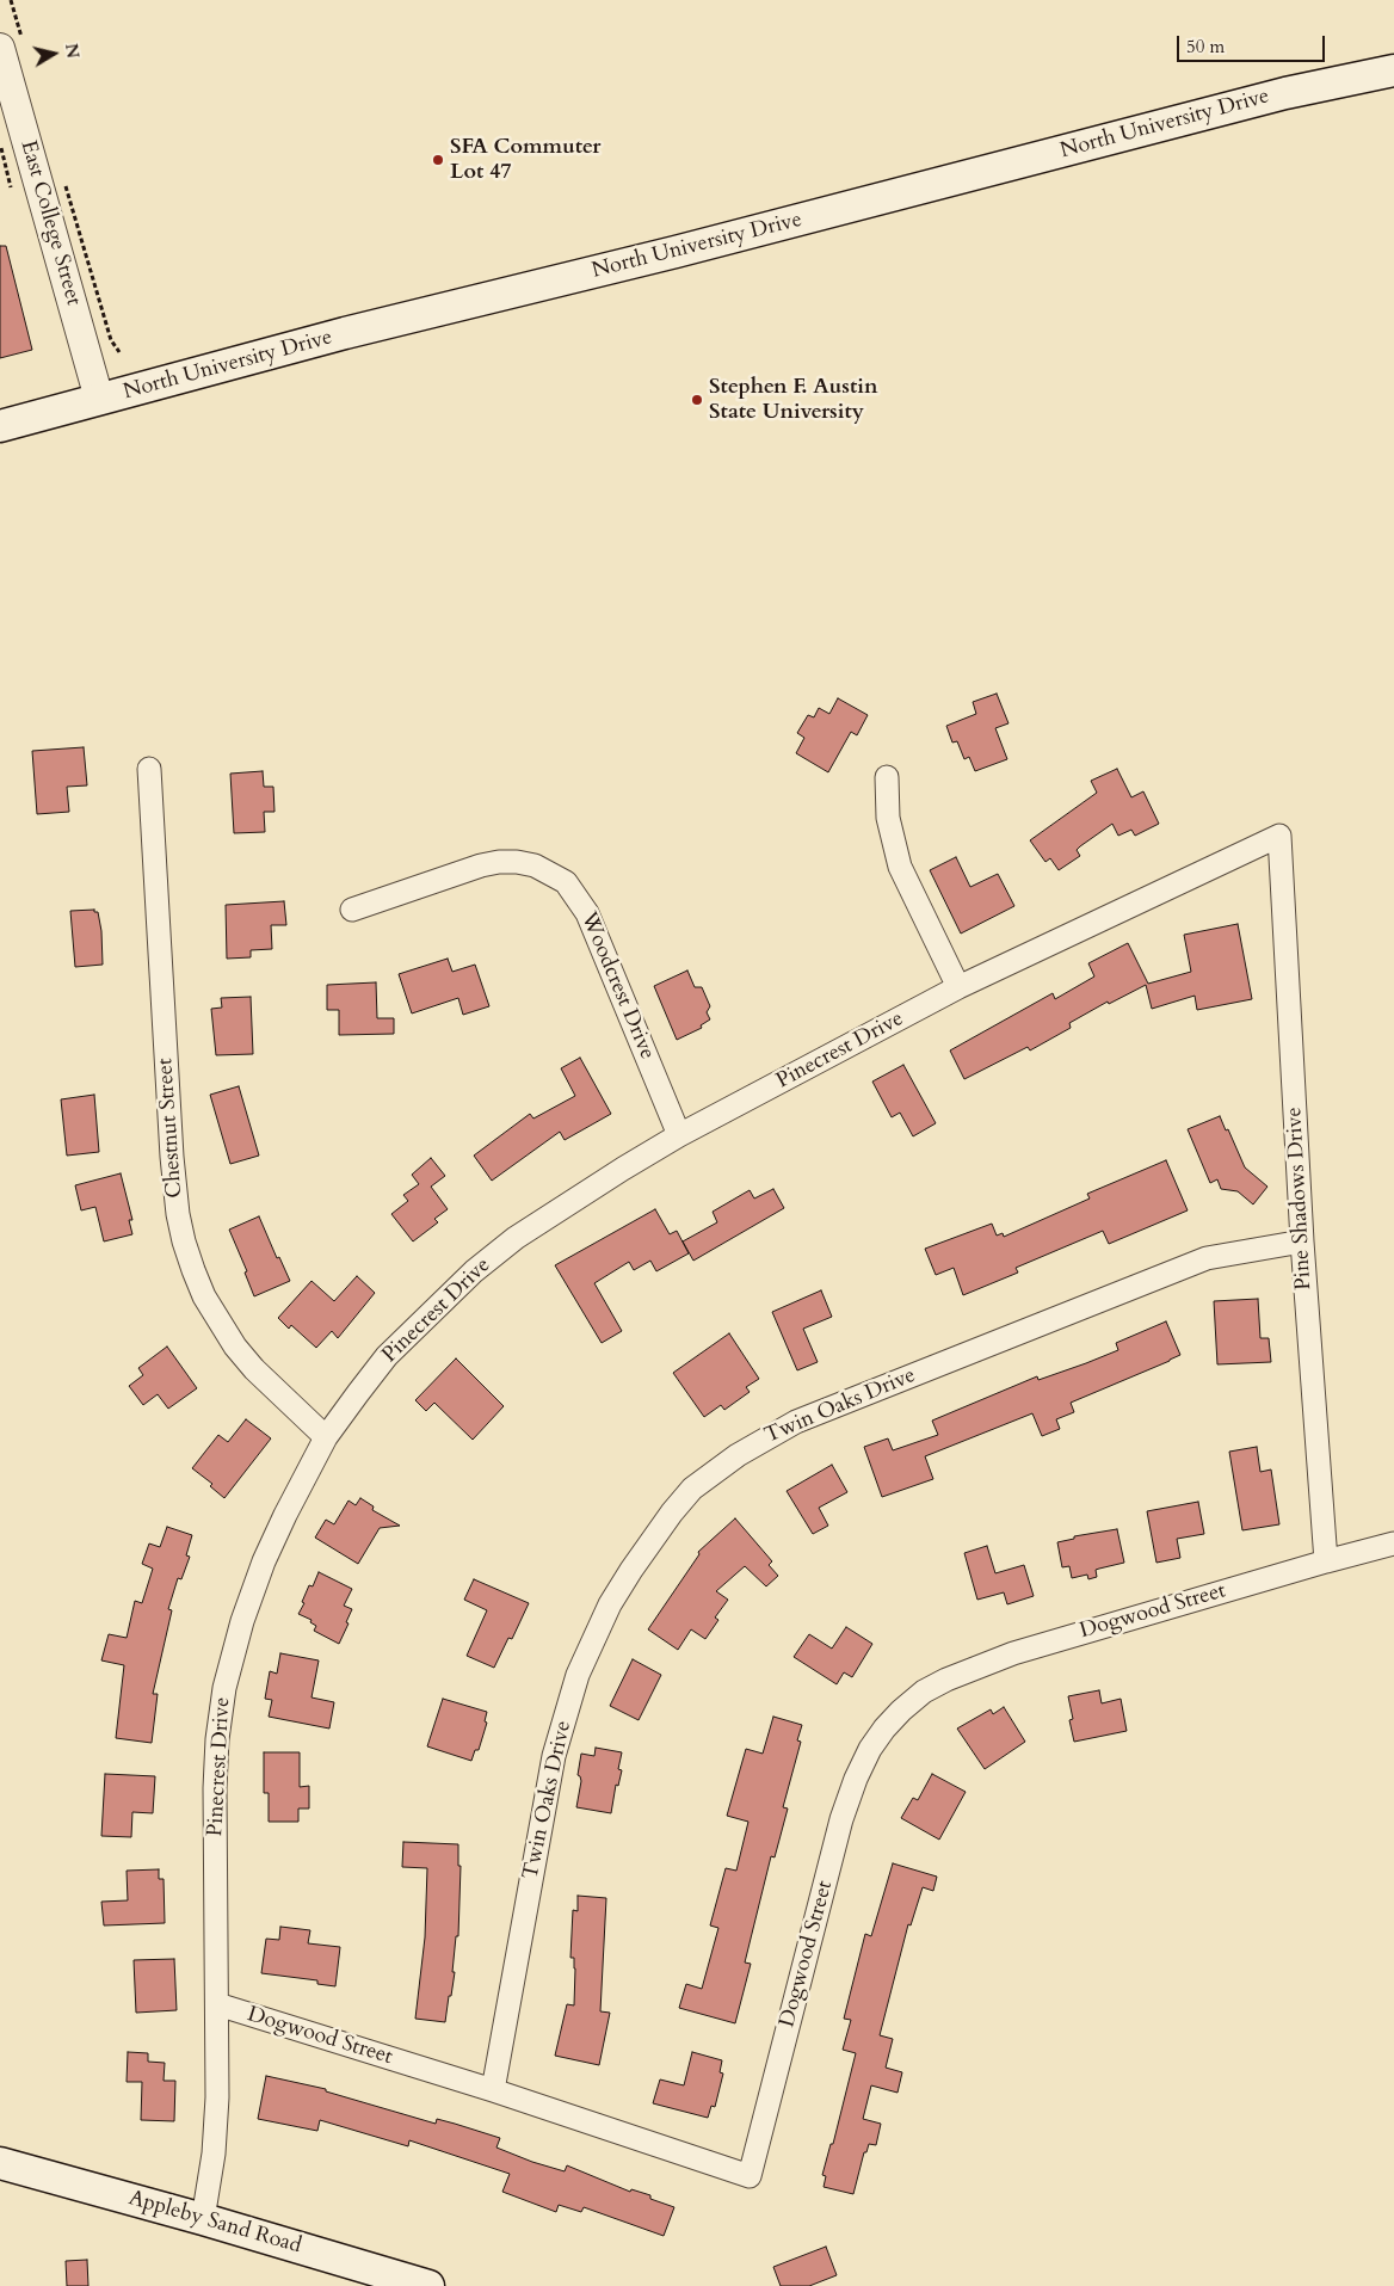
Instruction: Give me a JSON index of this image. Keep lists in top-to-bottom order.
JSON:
{
  "streets": {
    "main road": ["North University Drive", "Appleby Sand Road"],
    "street": [
      "East College Street",
      "Woodcrest Drive",
      "Pinecrest Drive",
      "Chestnut Street",
      "Pine Shadows Drive",
      "Twin Oaks Drive",
      "Dogwood Street"
    ]
  },
  "crossings": [
    ["North University Drive", "East College Street"],
    ["Woodcrest Drive", "Pinecrest Drive"],
    ["Pinecrest Drive", "Chestnut Street"],
    ["Pinecrest Drive", "Pine Shadows Drive"],
    ["Pinecrest Drive", "Dogwood Street"],
    ["Pinecrest Drive", "Appleby Sand Road"],
    ["Pine Shadows Drive", "Twin Oaks Drive"],
    ["Pine Shadows Drive", "Dogwood Street"],
    ["Twin Oaks Drive", "Dogwood Street"]
  ],
  "places": ["SFA Commuter Lot 47", "Stephen F. Austin State University"],
  "scale_bar": "50 m",
  "north": "right"
}
